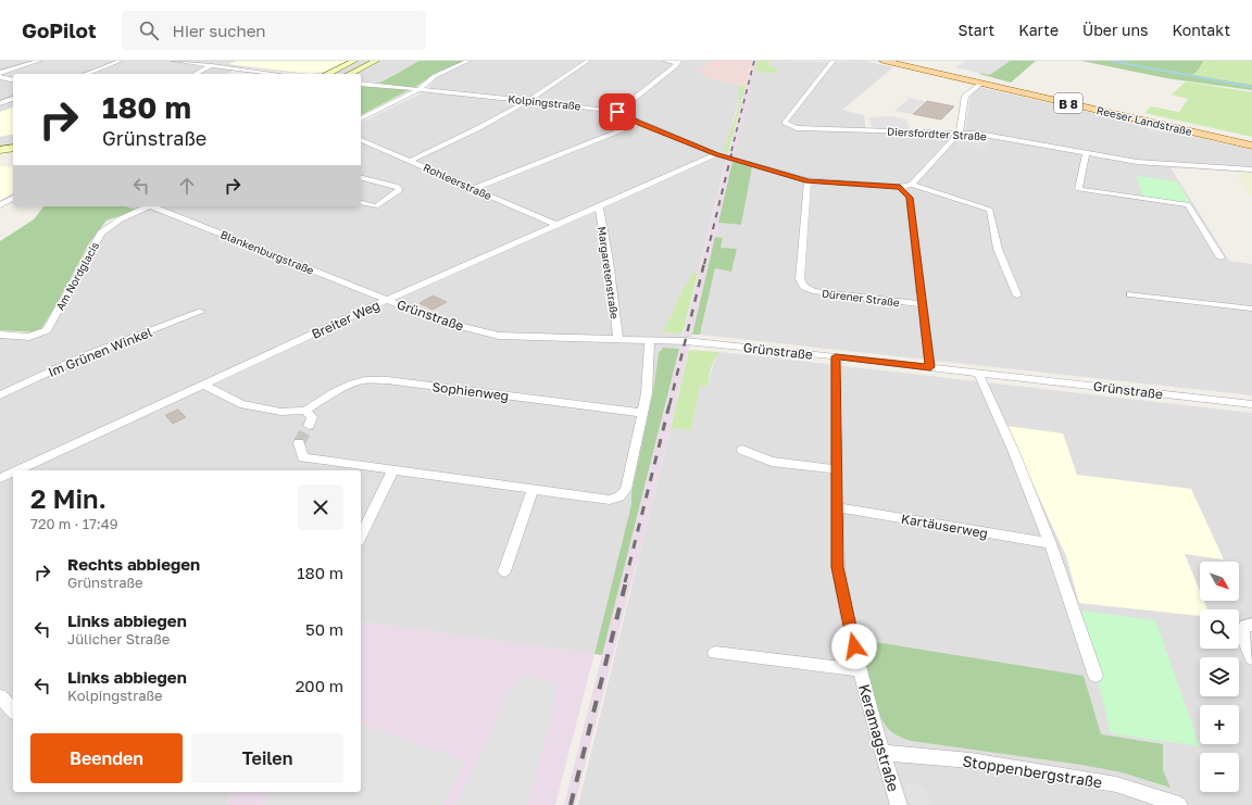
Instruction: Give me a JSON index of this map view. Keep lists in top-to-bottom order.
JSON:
{
  "streets": {
    "main road": ["B 8", "Reeser Landstraße"],
    "street": [
      "Kolpingstraße",
      "Diersfordter Straße",
      "Rohleerstraße",
      "Blankenburgstraße",
      "Margaretenstraße",
      "Am Nordglacis",
      "Dürener Straße",
      "Grünstraße",
      "Breiter Weg",
      "Im Grünen Winkel",
      "Sophienweg",
      "Kartäuserweg",
      "Keramagstraße",
      "Stoppenbergstraße"
    ]
  },
  "crossings": [
    ["Kolpingstraße", "Dürener Straße"],
    ["Kolpingstraße", "Breiter Weg"],
    ["Rohleerstraße", "Breiter Weg"],
    ["Blankenburgstraße", "Grünstraße"],
    ["Blankenburgstraße", "Breiter Weg"],
    ["Margaretenstraße", "Grünstraße"],
    ["Margaretenstraße", "Breiter Weg"],
    ["Grünstraße", "Breiter Weg"],
    ["Grünstraße", "Keramagstraße"],
    ["Kartäuserweg", "Keramagstraße"],
    ["Keramagstraße", "Stoppenbergstraße"]
  ],
  "north": "bottom right",
  "page": {
    "header": "GoPilot",
    "search": "Hier suchen",
    "nav": [
      "Start",
      "Karte",
      "Über uns",
      "Kontakt"
    ],
    "turn": ["180 m", "Grünstraße"],
    "heading": ["2 Min.", "720 m · 17:49"],
    "list": [
      {
        "name": "Rechts abbiegen",
        "note": "Grünstraße",
        "value": "180 m"
      },
      {
        "name": "Links abbiegen",
        "note": "Jülicher Straße",
        "value": "50 m"
      },
      {
        "name": "Links abbiegen",
        "note": "Kolpingstraße",
        "value": "200 m"
      }
    ],
    "map_buttons": ["+", "−"],
    "buttons": ["Beenden", "Teilen"]
  }
}
